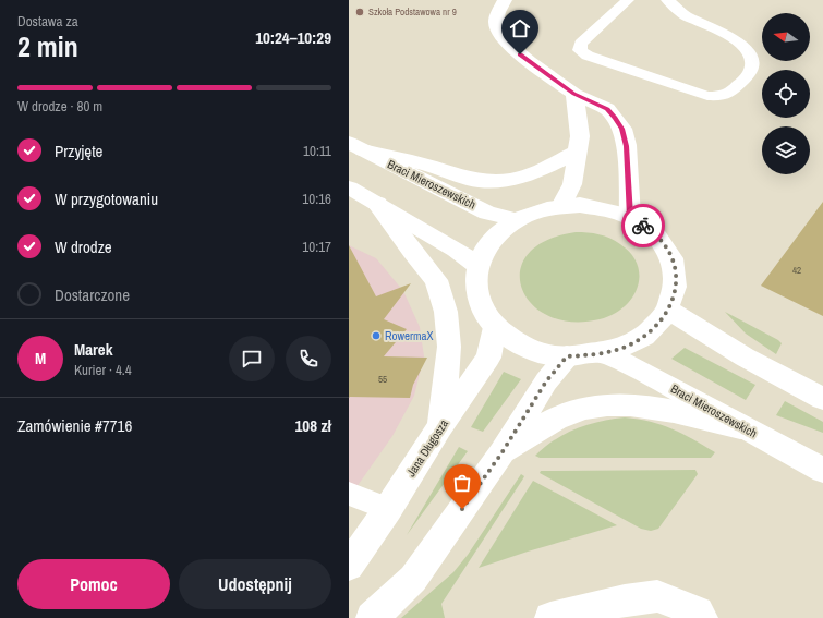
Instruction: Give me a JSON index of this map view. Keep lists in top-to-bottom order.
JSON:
{
  "streets": {
    "street": ["Braci Mieroszewskich", "Jana Długosza"]
  },
  "places": ["Szkoła Podstawowa nr 9", "RowermaX"],
  "house_numbers": ["42", "55"],
  "north": "left",
  "page": {
    "heading": ["2 min", "Dostawa za", "10:24–10:29"],
    "panel": [
      "Marek",
      "Kurier · 4.4",
      "Zamówienie #7716",
      "108 zł"
    ],
    "bar": "W drodze · 80 m",
    "list": [
      ["Przyjęte", "10:11"],
      ["W przygotowaniu", "10:16"],
      ["W drodze", "10:17"],
      "Dostarczone"
    ],
    "round": "M",
    "buttons": ["Pomoc", "Udostępnij"]
  }
}
